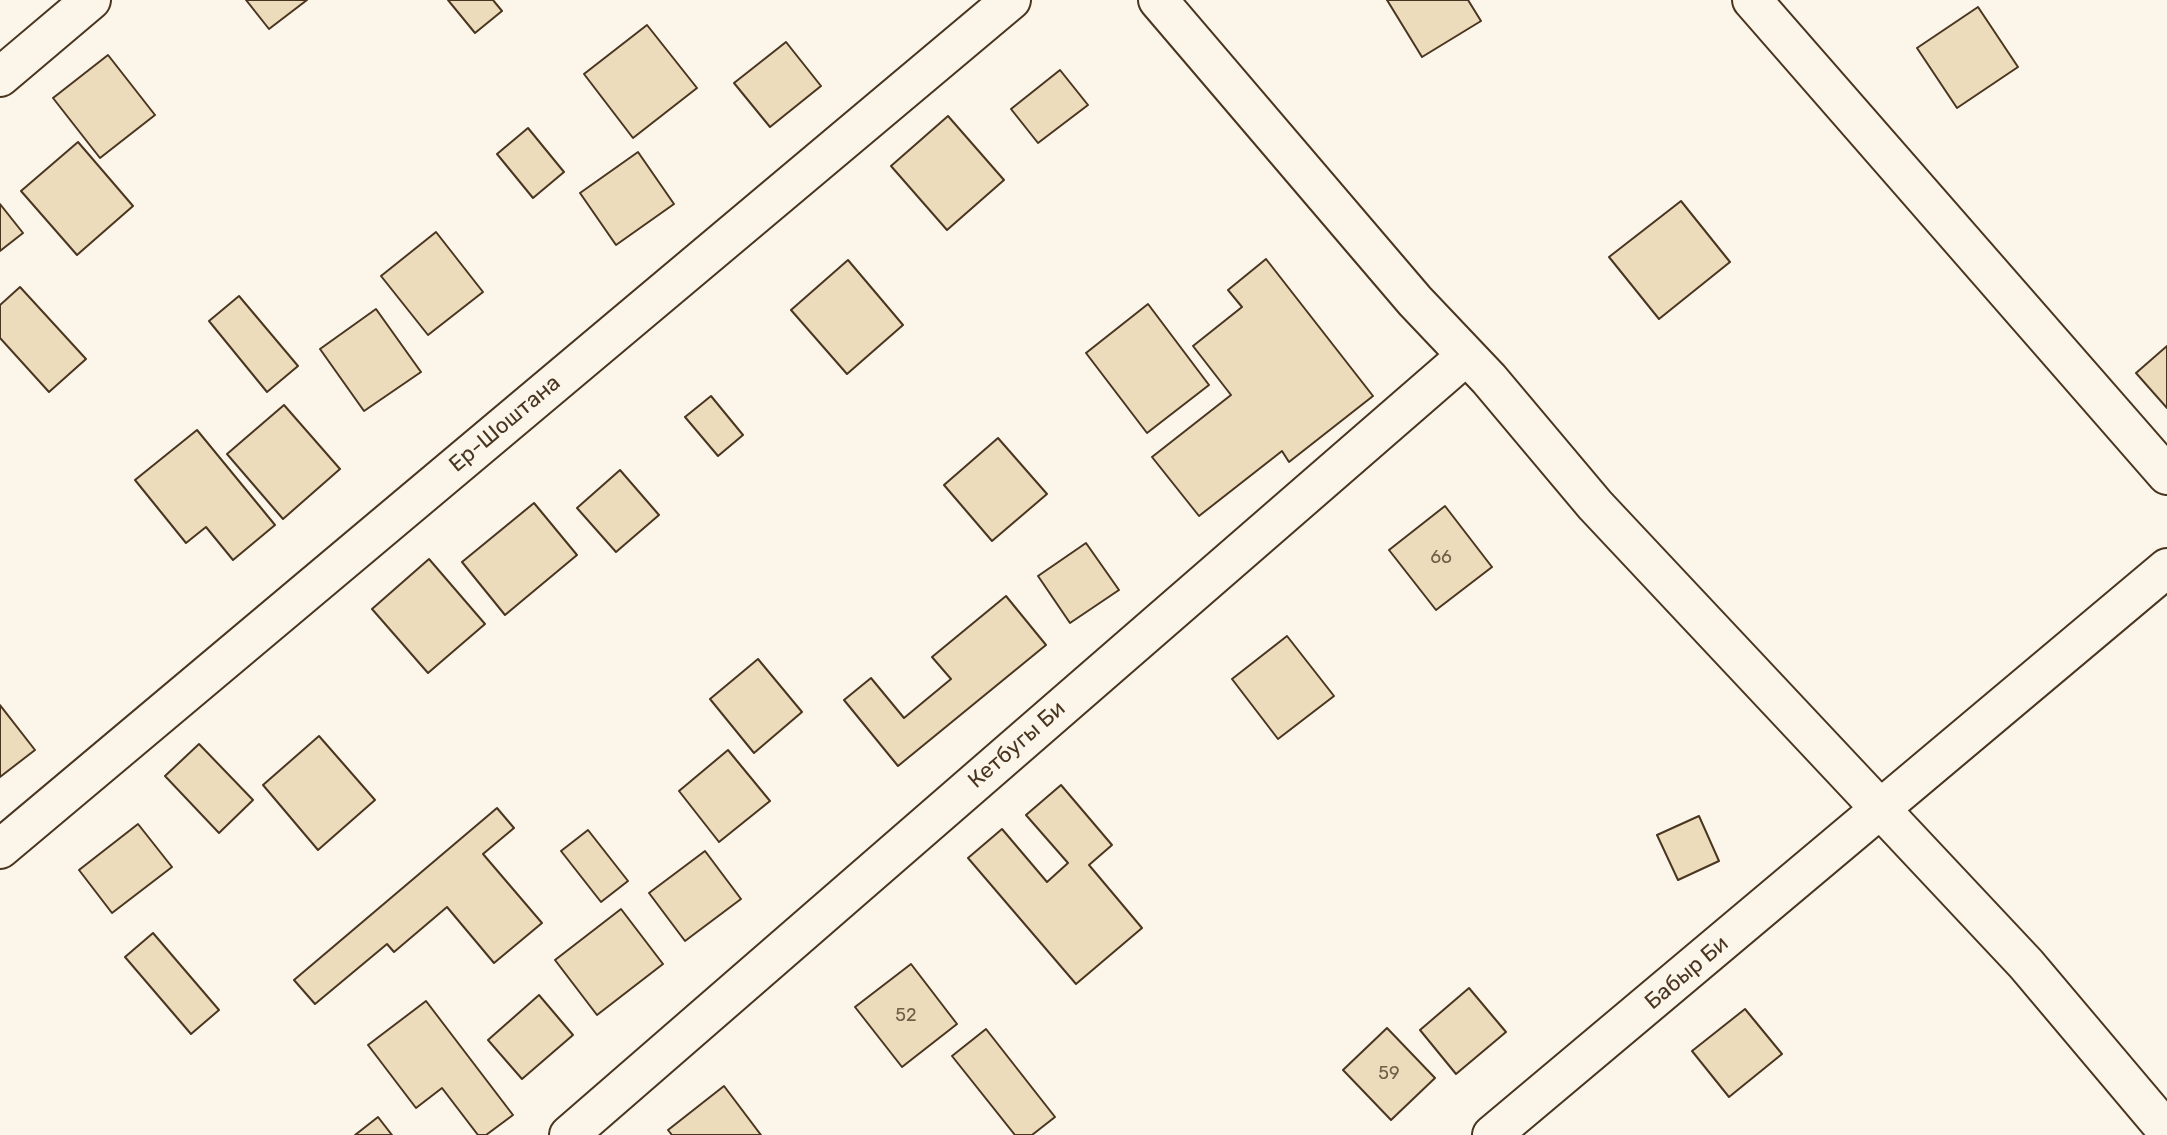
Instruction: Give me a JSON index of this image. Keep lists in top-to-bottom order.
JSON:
{
  "streets": {
    "street": ["Ер-Шоштана", "Кетбугы Би", "Бабыр Би"]
  },
  "house_numbers": ["66", "52", "59"]
}
